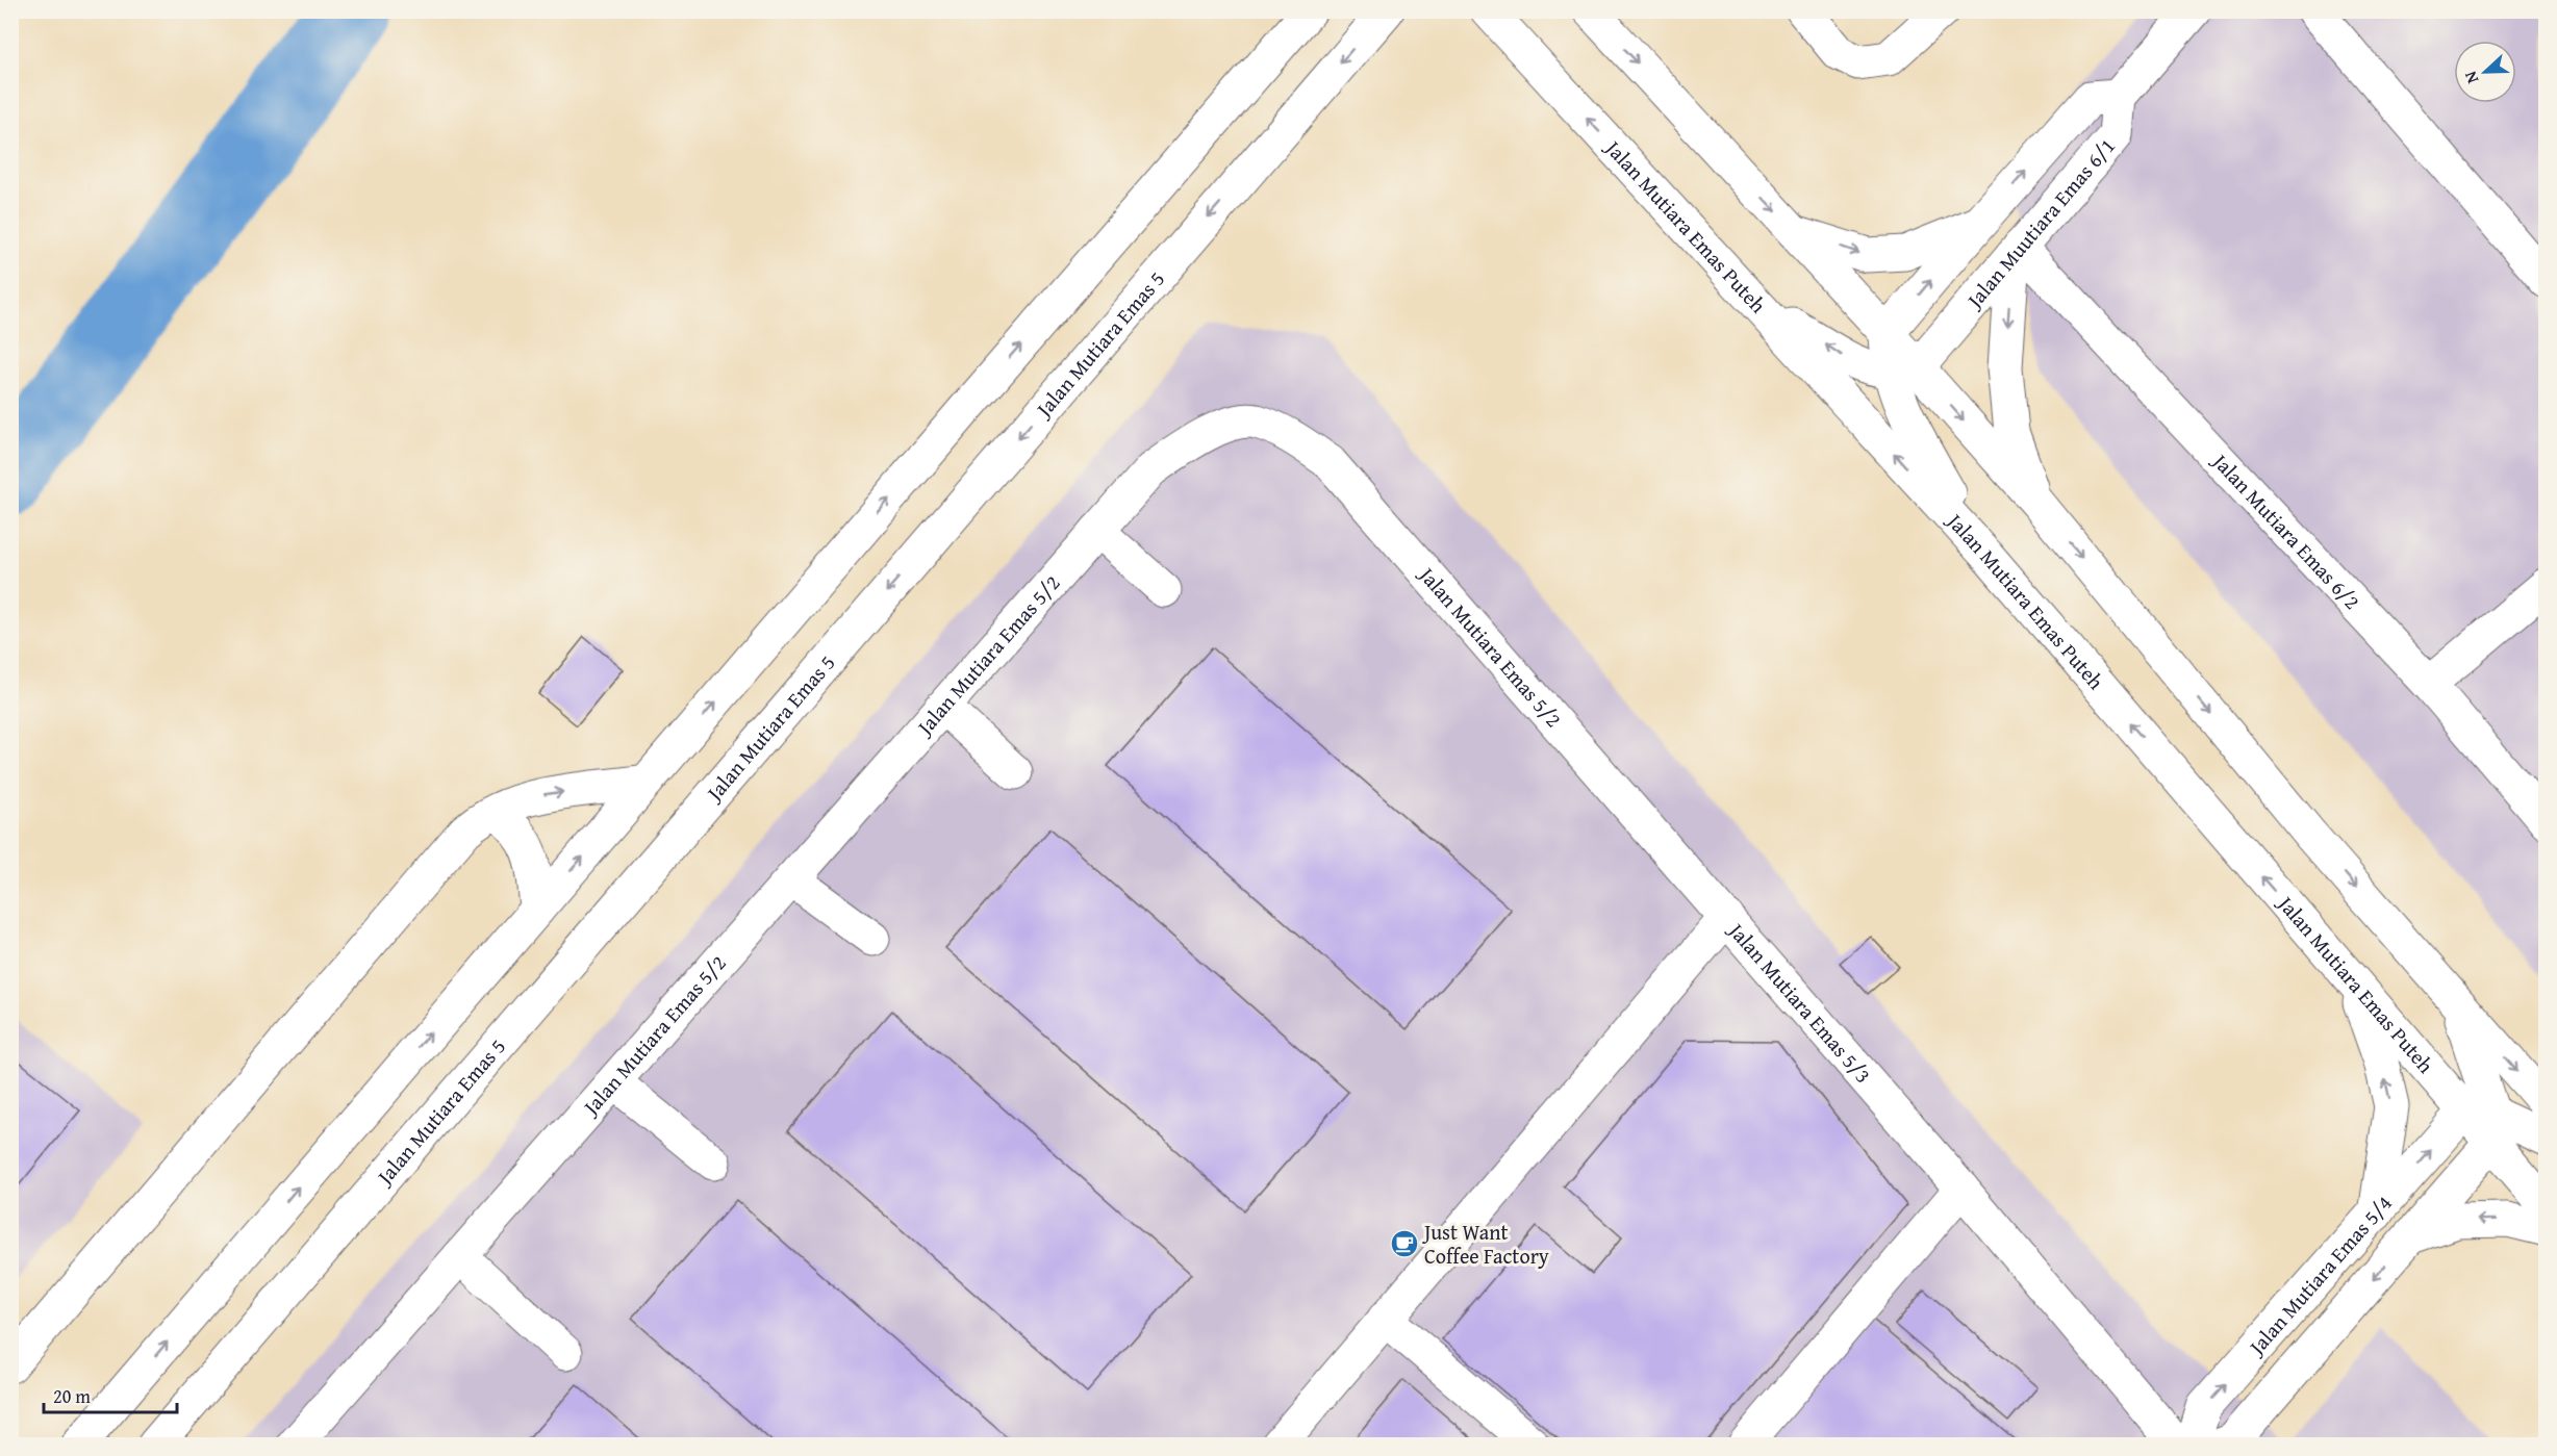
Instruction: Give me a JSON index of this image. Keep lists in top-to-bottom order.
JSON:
{
  "streets": {
    "street": [
      "Jalan Muutiara Emas 6/1",
      "Jalan Mutiara Emas Puteh",
      "Jalan Mutiara Emas 5",
      "Jalan Mutiara Emas 6/2",
      "Jalan Mutiara Emas 5/2",
      "Jalan Mutiara Emas 5/3",
      "Jalan Mutiara Emas 5/4"
    ]
  },
  "crossings": [
    ["Jalan Muutiara Emas 6/1", "Jalan Mutiara Emas 6/2"],
    ["Jalan Mutiara Emas Puteh", "Jalan Mutiara Emas 5/4"],
    ["Jalan Mutiara Emas 5/2", "Jalan Mutiara Emas 5/3"]
  ],
  "places": {
    "cafe": ["Just Want Coffee Factory"]
  },
  "scale_bar": "20 m",
  "north": "left"
}
